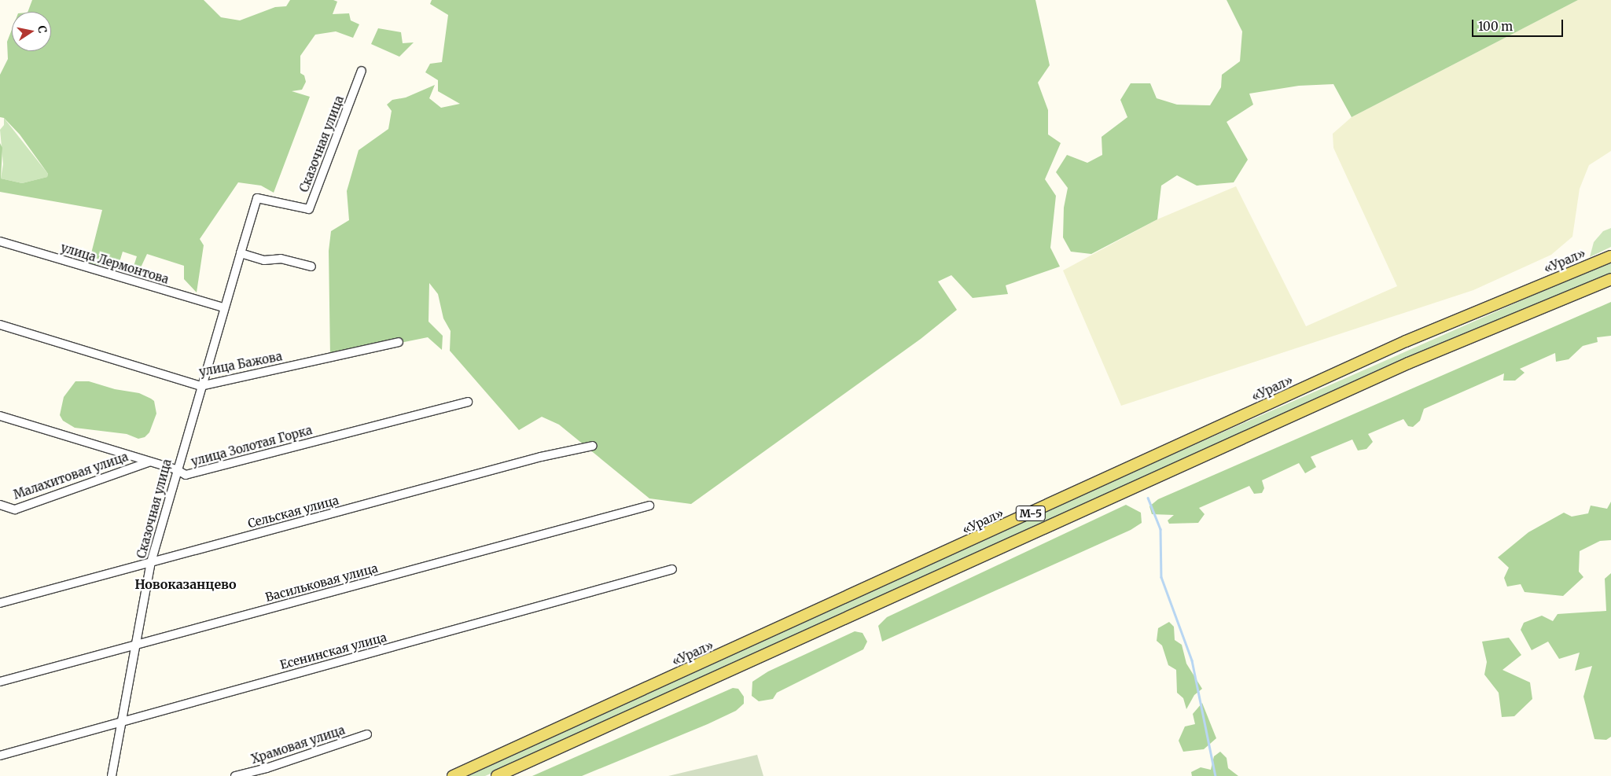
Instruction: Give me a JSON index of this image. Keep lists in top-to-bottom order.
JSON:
{
  "streets": {
    "main road": ["«Урал»", "М-5"],
    "street": [
      "Сказочная улица",
      "улица Лермонтова",
      "улица Бажова",
      "улица Золотая Горка",
      "Малахитовая улица",
      "Сельская улица",
      "Васильковая улица",
      "Есенинская улица",
      "Храмовая улица"
    ]
  },
  "crossings": [
    ["Сказочная улица", "улица Лермонтова"],
    ["Сказочная улица", "улица Бажова"],
    ["Сказочная улица", "улица Золотая Горка"],
    ["Сказочная улица", "Сельская улица"],
    ["Сказочная улица", "Васильковая улица"],
    ["Сказочная улица", "Есенинская улица"],
    ["улица Золотая Горка", "Малахитовая улица"]
  ],
  "districts": ["Новоказанцево"],
  "scale_bar": "100 m",
  "north": "right"
}
